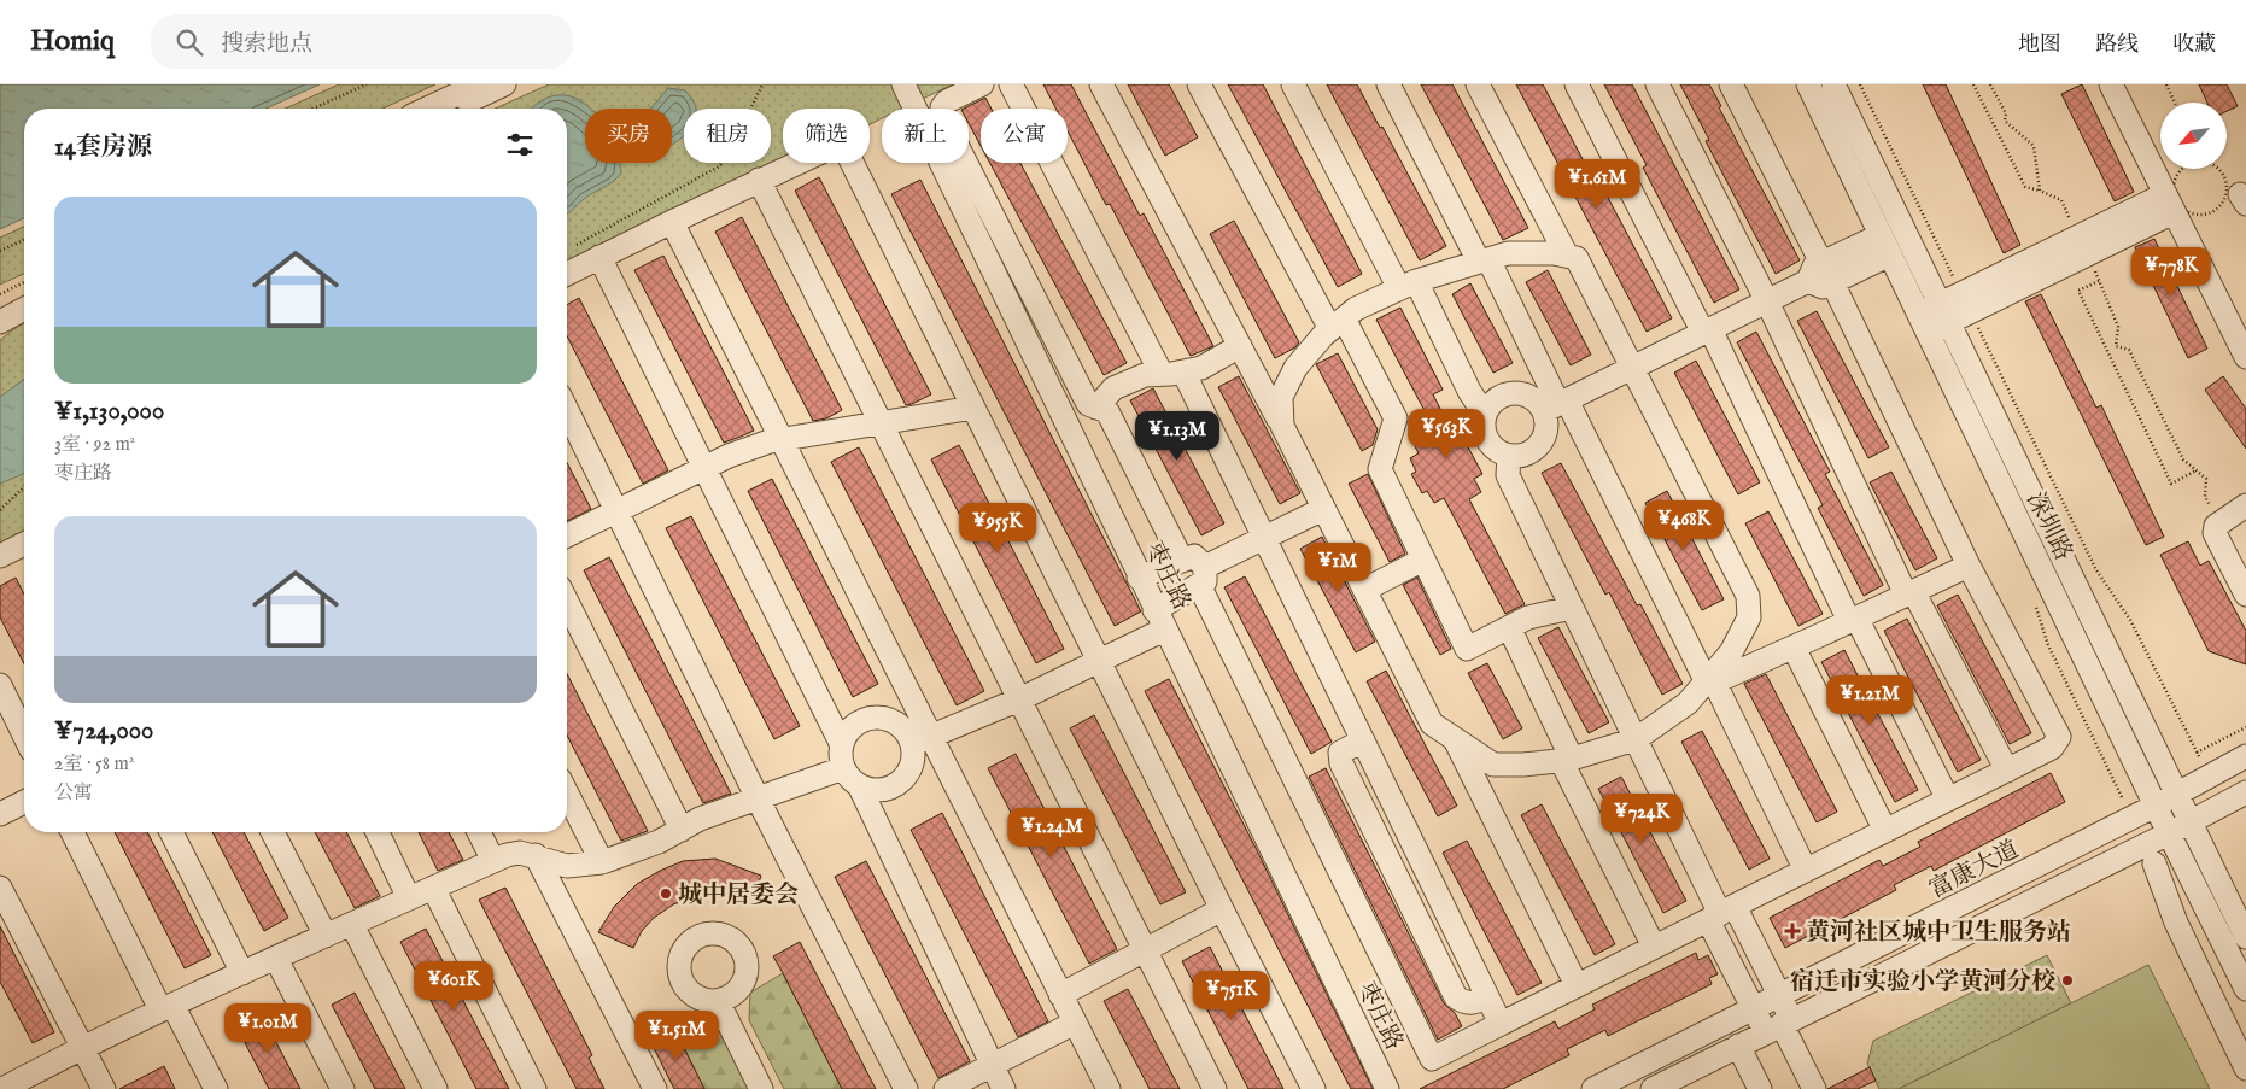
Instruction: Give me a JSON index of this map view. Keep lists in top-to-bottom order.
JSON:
{
  "streets": {
    "street": ["深圳路", "枣庄路", "富康大道"]
  },
  "crossings": [
    ["深圳路", "富康大道"]
  ],
  "places": {
    "other": ["城中居委会", "宿迁市实验小学黄河分校"],
    "health": ["黄河社区城中卫生服务站"]
  },
  "north": "bottom left",
  "page": {
    "header": "Homiq",
    "search": "搜索地点",
    "nav": ["地图", "路线", "收藏"],
    "chip": [
      "买房",
      "租房",
      "筛选",
      "新上",
      "公寓"
    ],
    "heading": "14套房源",
    "price": [
      "¥1.61M",
      "¥778K",
      "¥563K",
      "¥1.13M",
      "¥468K",
      "¥955K",
      "¥1M",
      "¥1.21M",
      "¥724K",
      "¥1.24M",
      "¥601K",
      "¥751K",
      "¥1.01M",
      "¥1.51M"
    ],
    "list": [
      {
        "name": "¥1,130,000",
        "note": "3室 · 92 m² · 枣庄路"
      },
      {
        "name": "¥724,000",
        "note": "2室 · 58 m² · 公寓"
      }
    ]
  }
}
